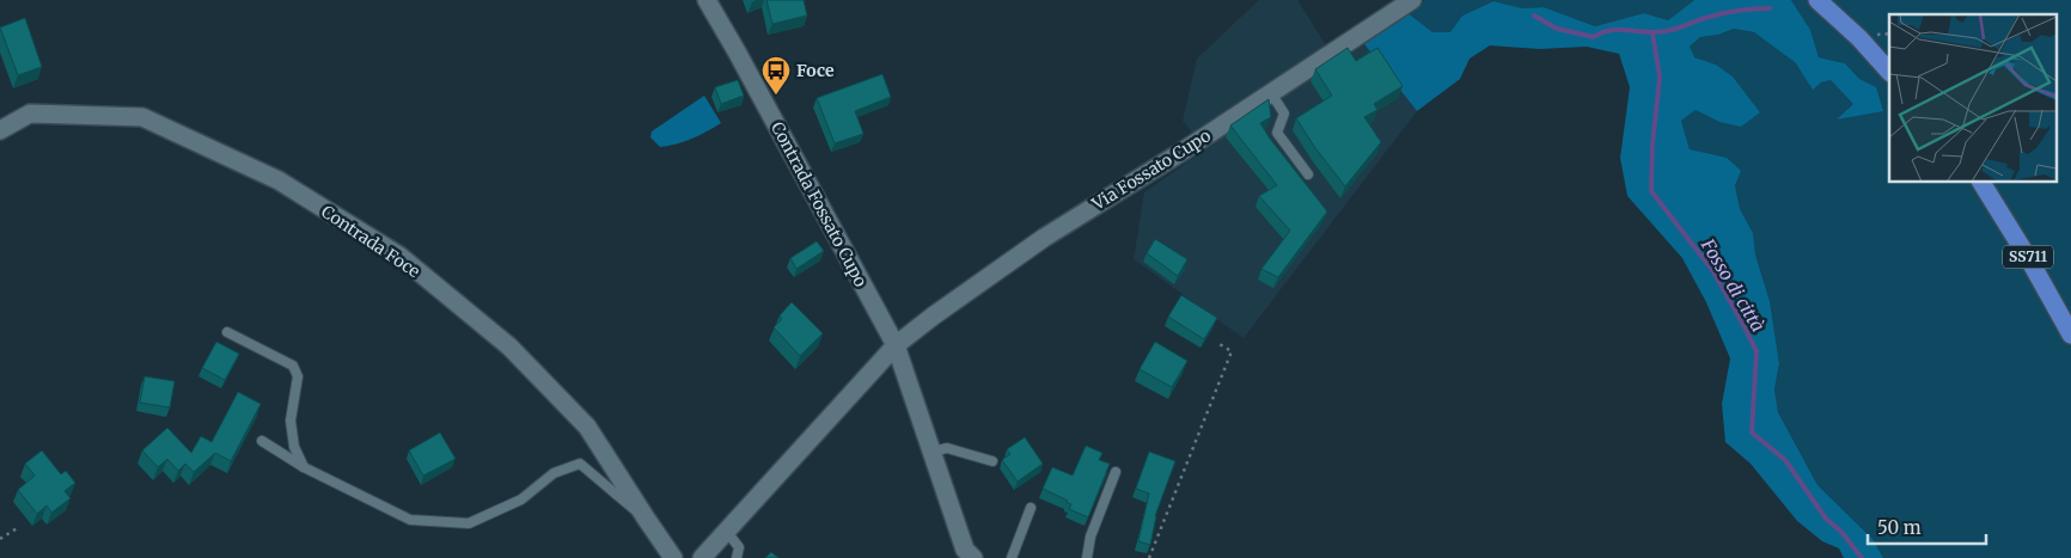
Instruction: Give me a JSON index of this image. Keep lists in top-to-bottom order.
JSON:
{
  "streets": {
    "main road": ["SS711"],
    "street": ["Via Fossato Cupo", "Contrada Fossato Cupo", "Contrada Foce"]
  },
  "crossings": [
    ["Via Fossato Cupo", "Contrada Fossato Cupo"]
  ],
  "water": ["Fosso di città"],
  "places": {
    "bus stop": ["Foce"]
  },
  "scale_bar": "50 m"
}
